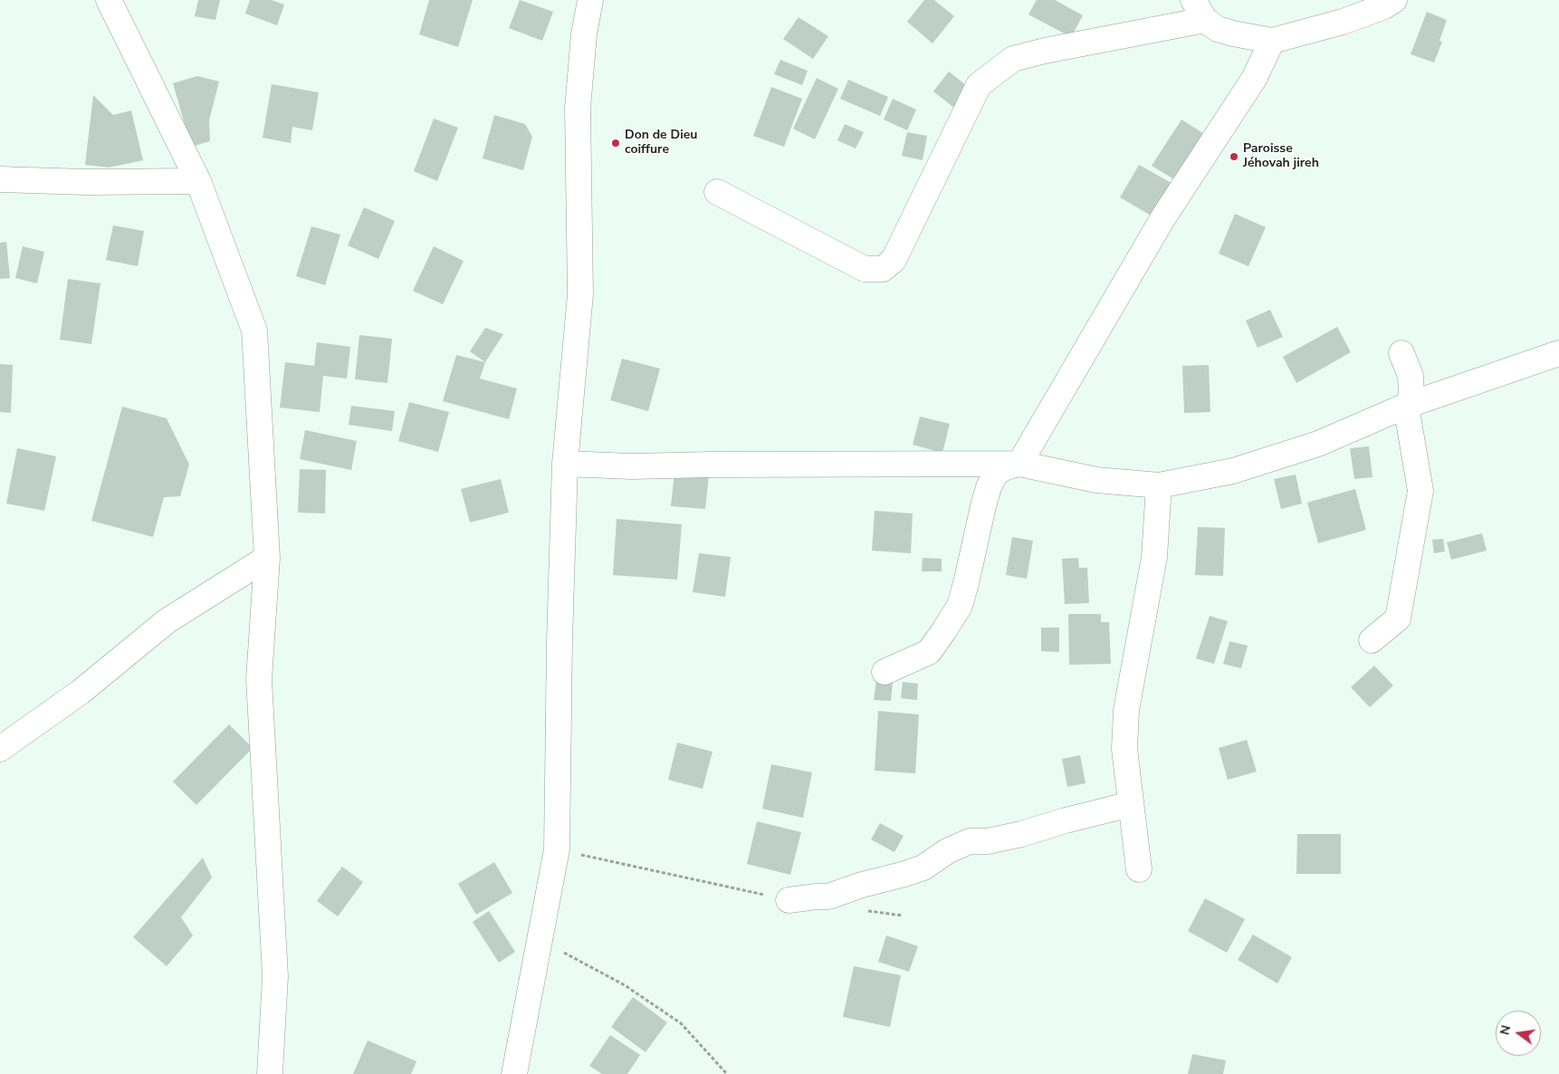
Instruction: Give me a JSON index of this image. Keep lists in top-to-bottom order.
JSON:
{
  "places": ["Don de Dieu coiffure", "Paroisse Jéhovah jireh"],
  "north": "left"
}
